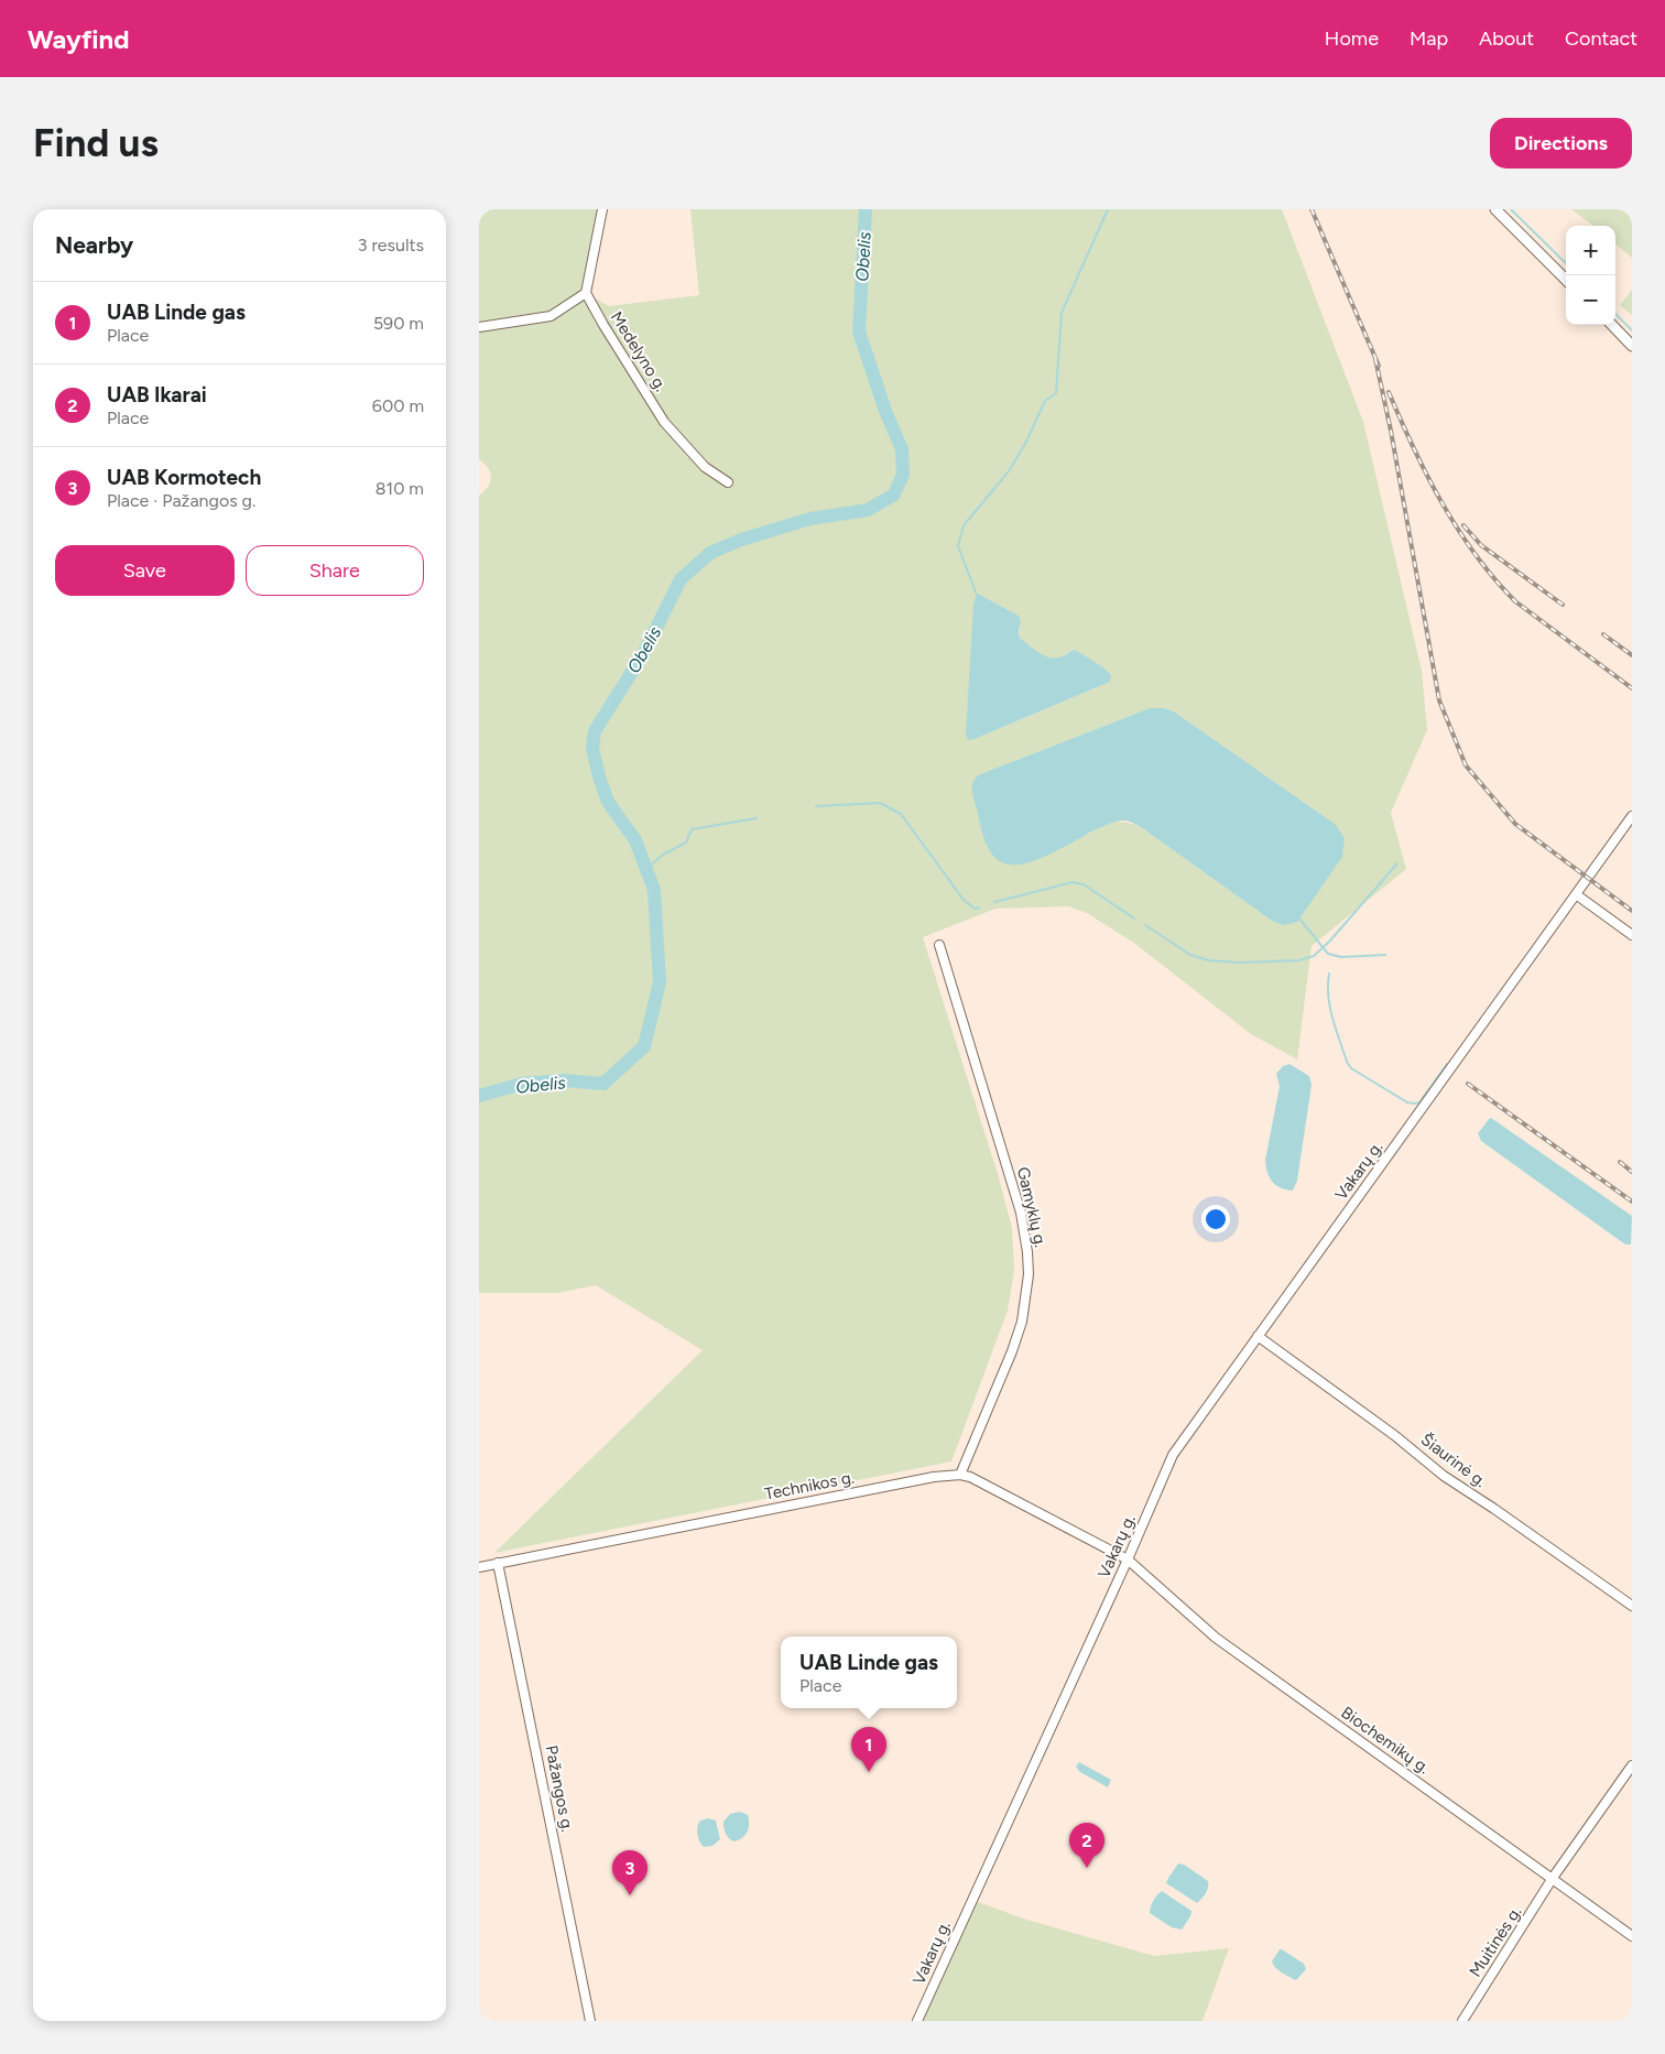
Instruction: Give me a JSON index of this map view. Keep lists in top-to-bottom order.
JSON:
{
  "streets": {
    "street": [
      "Medelyno g.",
      "Vakarų g.",
      "Gamyklų g.",
      "Šiaurinė g.",
      "Technikos g.",
      "Biochemikų g.",
      "Pažangos g.",
      "Muitinės g."
    ]
  },
  "crossings": [
    ["Vakarų g.", "Šiaurinė g."],
    ["Vakarų g.", "Technikos g."],
    ["Vakarų g.", "Biochemikų g."],
    ["Gamyklų g.", "Technikos g."],
    ["Technikos g.", "Biochemikų g."],
    ["Technikos g.", "Pažangos g."],
    ["Biochemikų g.", "Muitinės g."]
  ],
  "water": ["Obelis"],
  "page": {
    "header": "Wayfind",
    "nav": [
      "Home",
      "Map",
      "About",
      "Contact"
    ],
    "buttons": [
      "Directions",
      ["Save", "Share"]
    ],
    "title": "Find us",
    "heading": ["Nearby", "3 results"],
    "map_buttons": ["+", "−"],
    "list": [
      {
        "mark": "1",
        "name": "UAB Linde gas",
        "note": "Place",
        "value": "590 m"
      },
      {
        "mark": "2",
        "name": "UAB Ikarai",
        "note": "Place",
        "value": "600 m"
      },
      {
        "mark": "3",
        "name": "UAB Kormotech",
        "note": "Place · Pažangos g.",
        "value": "810 m"
      }
    ],
    "popup": ["UAB Linde gas", "Place"],
    "pins": ["1", "2", "3"]
  }
}
